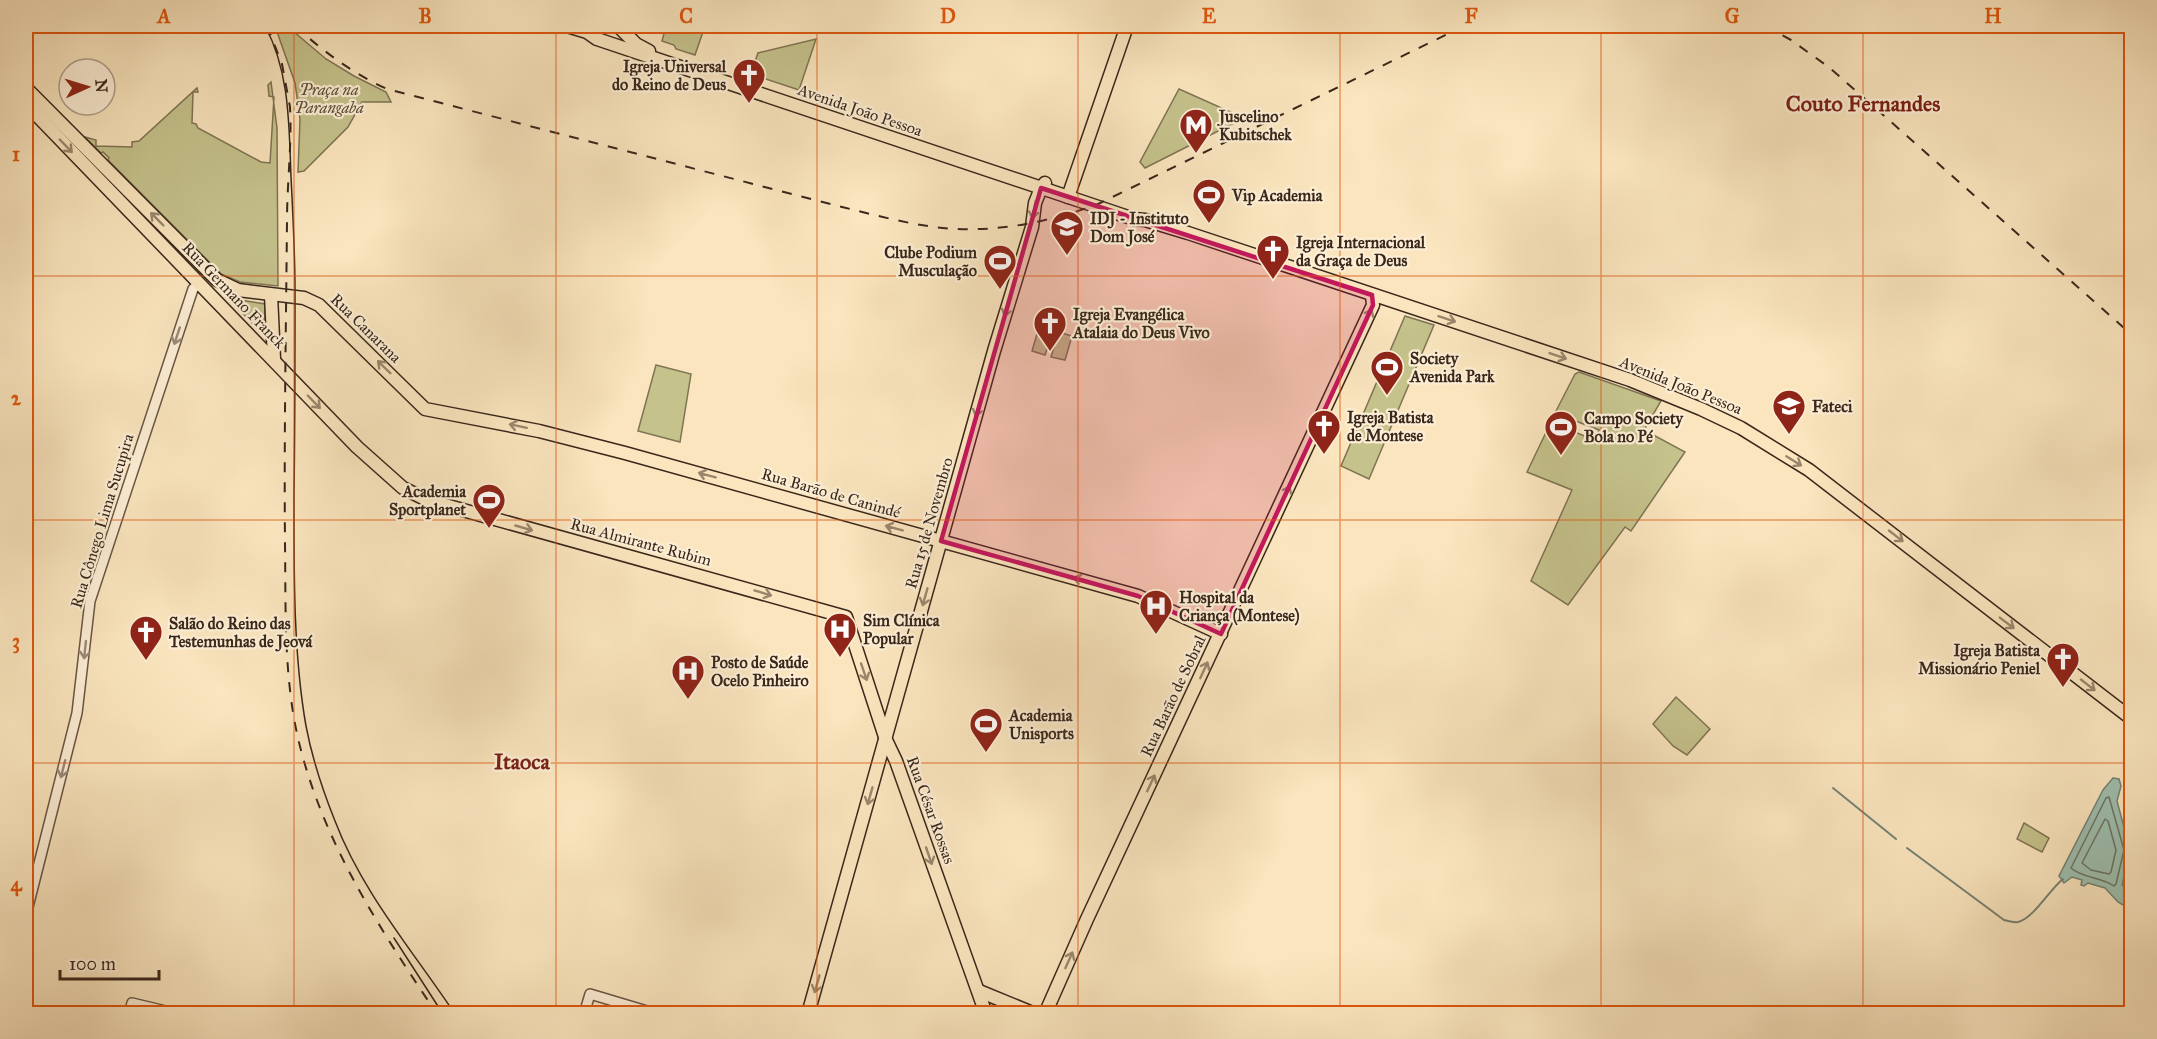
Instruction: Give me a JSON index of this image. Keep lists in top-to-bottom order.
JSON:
{
  "streets": {
    "main road": [
      "Avenida João Pessoa",
      "Rua Germano Franck",
      "Rua Canarana",
      "Rua Barão de Canindé",
      "Rua 15 de Novembro",
      "Rua Almirante Rubim",
      "Rua Barão de Sobral",
      "Rua César Rossas"
    ],
    "street": ["Rua Cônego Lima Sucupira"]
  },
  "crossings": [
    ["Avenida João Pessoa", "Rua 15 de Novembro"],
    ["Avenida João Pessoa", "Rua Barão de Sobral"],
    ["Rua Germano Franck", "Rua Canarana"],
    ["Rua Germano Franck", "Rua Cônego Lima Sucupira"],
    ["Rua Germano Franck", "Rua Almirante Rubim"],
    ["Rua Canarana", "Rua Barão de Canindé"],
    ["Rua Barão de Canindé", "Rua 15 de Novembro"],
    ["Rua Barão de Canindé", "Rua Barão de Sobral"],
    ["Rua 15 de Novembro", "Rua César Rossas"],
    ["Rua Almirante Rubim", "Rua César Rossas"]
  ],
  "one_way": [
    "Avenida João Pessoa",
    "Rua Canarana",
    "Rua Barão de Canindé",
    "Rua Cônego Lima Sucupira",
    "Rua 15 de Novembro",
    "Rua Almirante Rubim",
    "Rua Barão de Sobral",
    "Rua César Rossas"
  ],
  "districts": ["Couto Fernandes", "Itaoca"],
  "parks": ["Praça na Parangaba"],
  "places": {
    "church": [
      "Igreja Universal do Reino de Deus",
      "Igreja Internacional da Graça de Deus",
      "Igreja Evangélica Atalaia do Deus Vivo",
      "Igreja Batista de Montese",
      "Salão do Reino das Testemunhas de Jeová",
      "Igreja Batista Missionário Peniel"
    ],
    "metro station": ["Juscelino Kubitschek"],
    "sports": [
      "Vip Academia",
      "Clube Podium Musculação",
      "Society Avenida Park",
      "Campo Society Bola no Pé",
      "Academia Sportplanet",
      "Academia Unisports"
    ],
    "school or university": ["IDJ - Instituto Dom José", "Fateci"],
    "hospital": ["Hospital da Criança (Montese)", "Sim Clínica Popular", "Posto de Saúde Ocelo Pinheiro"]
  },
  "scale_bar": "100 m",
  "north": "right",
  "grid": {
    "columns": [
      "A",
      "B",
      "C",
      "D",
      "E",
      "F",
      "G",
      "H"
    ],
    "rows": [
      "1",
      "2",
      "3",
      "4"
    ]
  }
}
